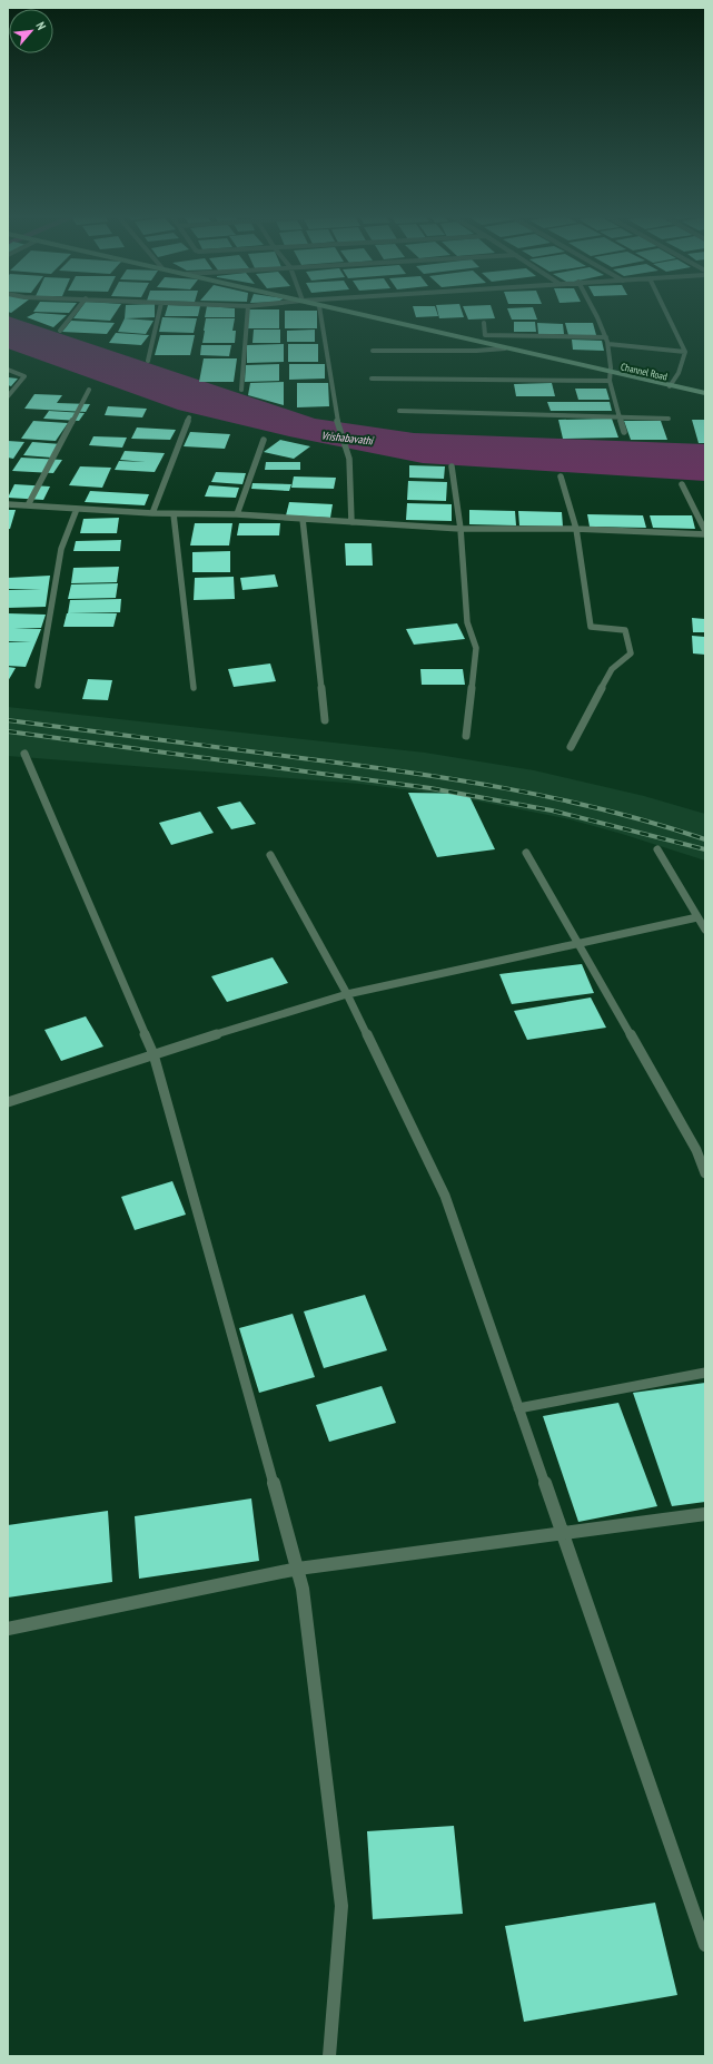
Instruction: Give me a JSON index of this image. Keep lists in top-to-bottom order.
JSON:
{
  "streets": {
    "street": ["Channel Road"]
  },
  "water": ["Vrishabavathi"],
  "north": "top right"
}
